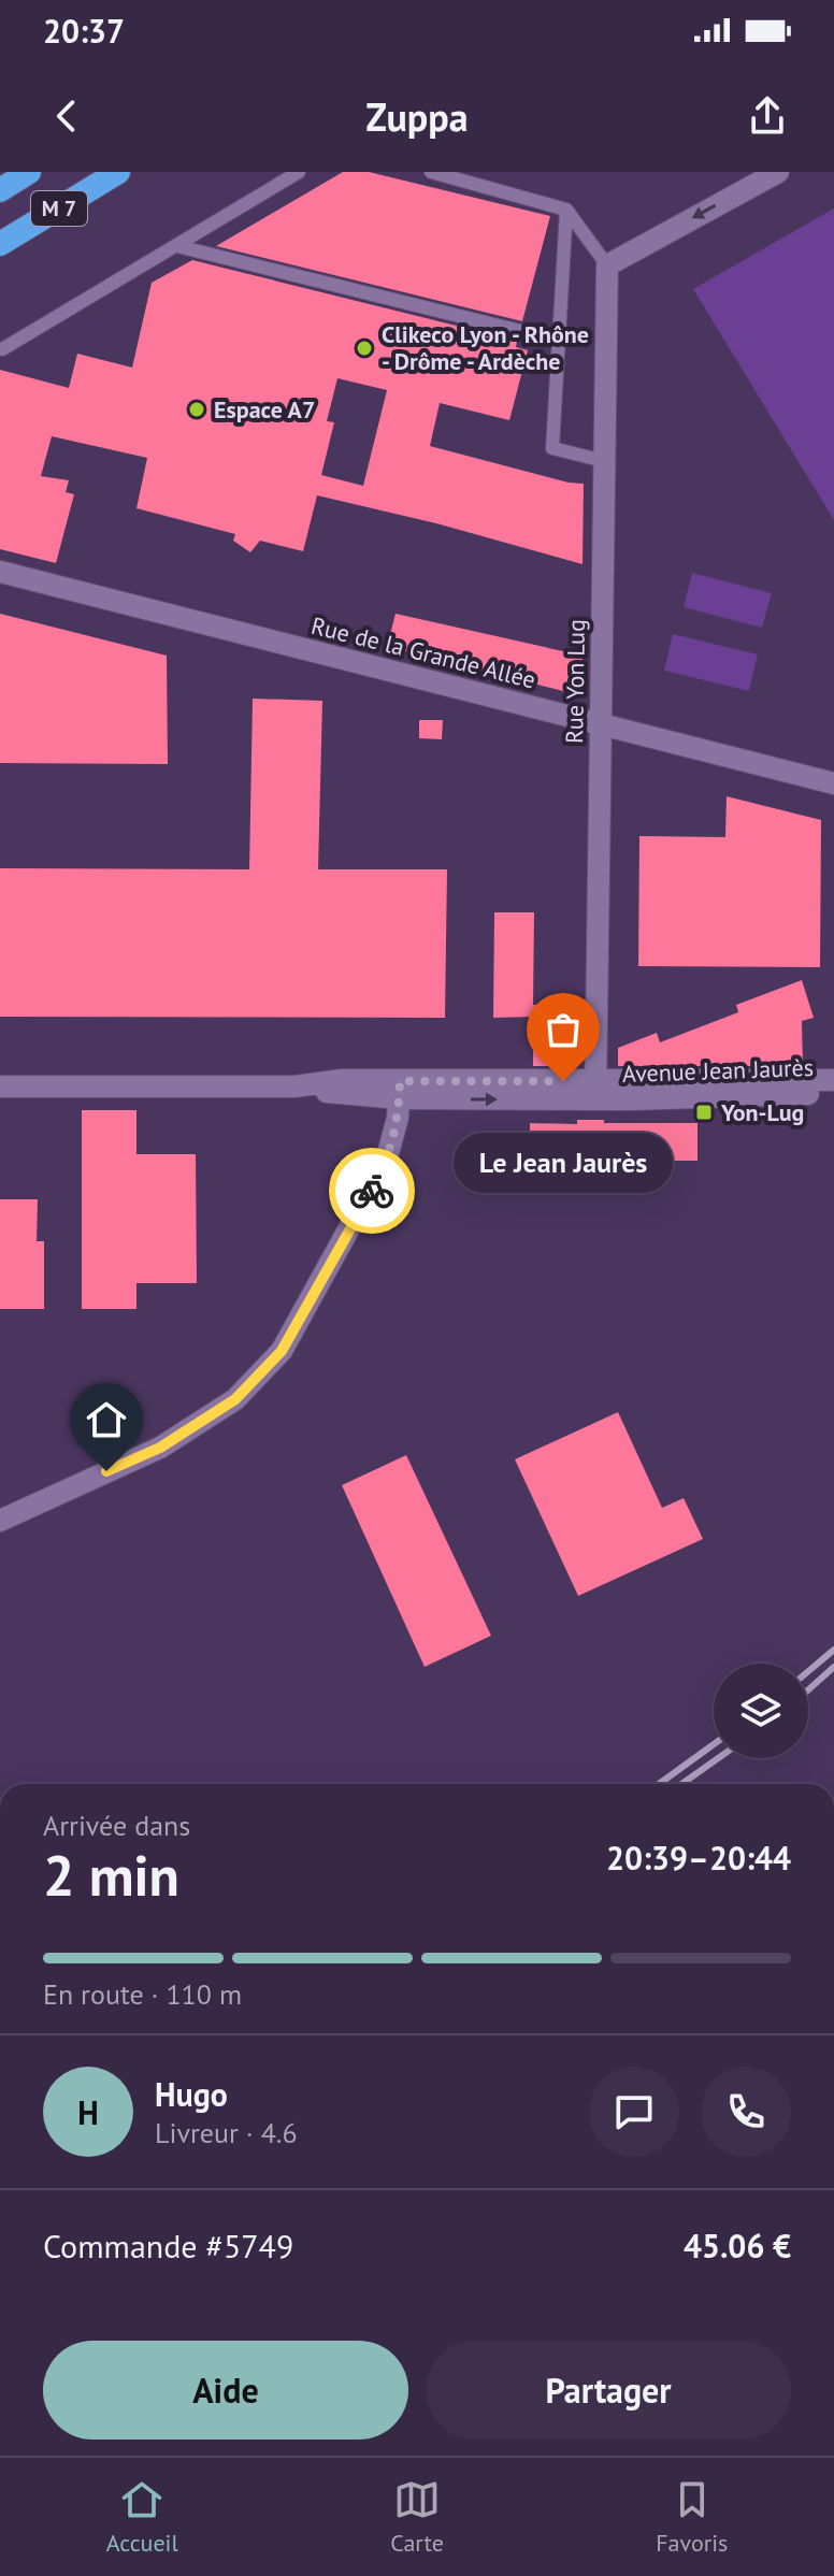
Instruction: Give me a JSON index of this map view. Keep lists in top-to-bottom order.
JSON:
{
  "streets": {
    "highway": ["M 7"],
    "street": ["Rue de la Grande Allée", "Rue Yon Lug", "Avenue Jean Jaurès"]
  },
  "crossings": [
    ["Rue de la Grande Allée", "Rue Yon Lug"],
    ["Rue Yon Lug", "Avenue Jean Jaurès"]
  ],
  "places": {
    "other": ["Clikeco Lyon - Rhône - Drôme - Ardèche", "Espace A7", "Le Jean Jaurès"],
    "transit": ["Yon-Lug"]
  },
  "page": {
    "status": "20:37",
    "header": "Zuppa",
    "bubble": "Le Jean Jaurès",
    "heading": ["2 min", "Arrivée dans", "20:39–20:44"],
    "panel": [
      "Hugo",
      "Livreur · 4.6",
      "Commande #5749",
      "45.06 €"
    ],
    "bar": "En route · 110 m",
    "round": "H",
    "buttons": ["Aide", "Partager"],
    "tabs": ["Accueil", "Carte", "Favoris"]
  }
}
